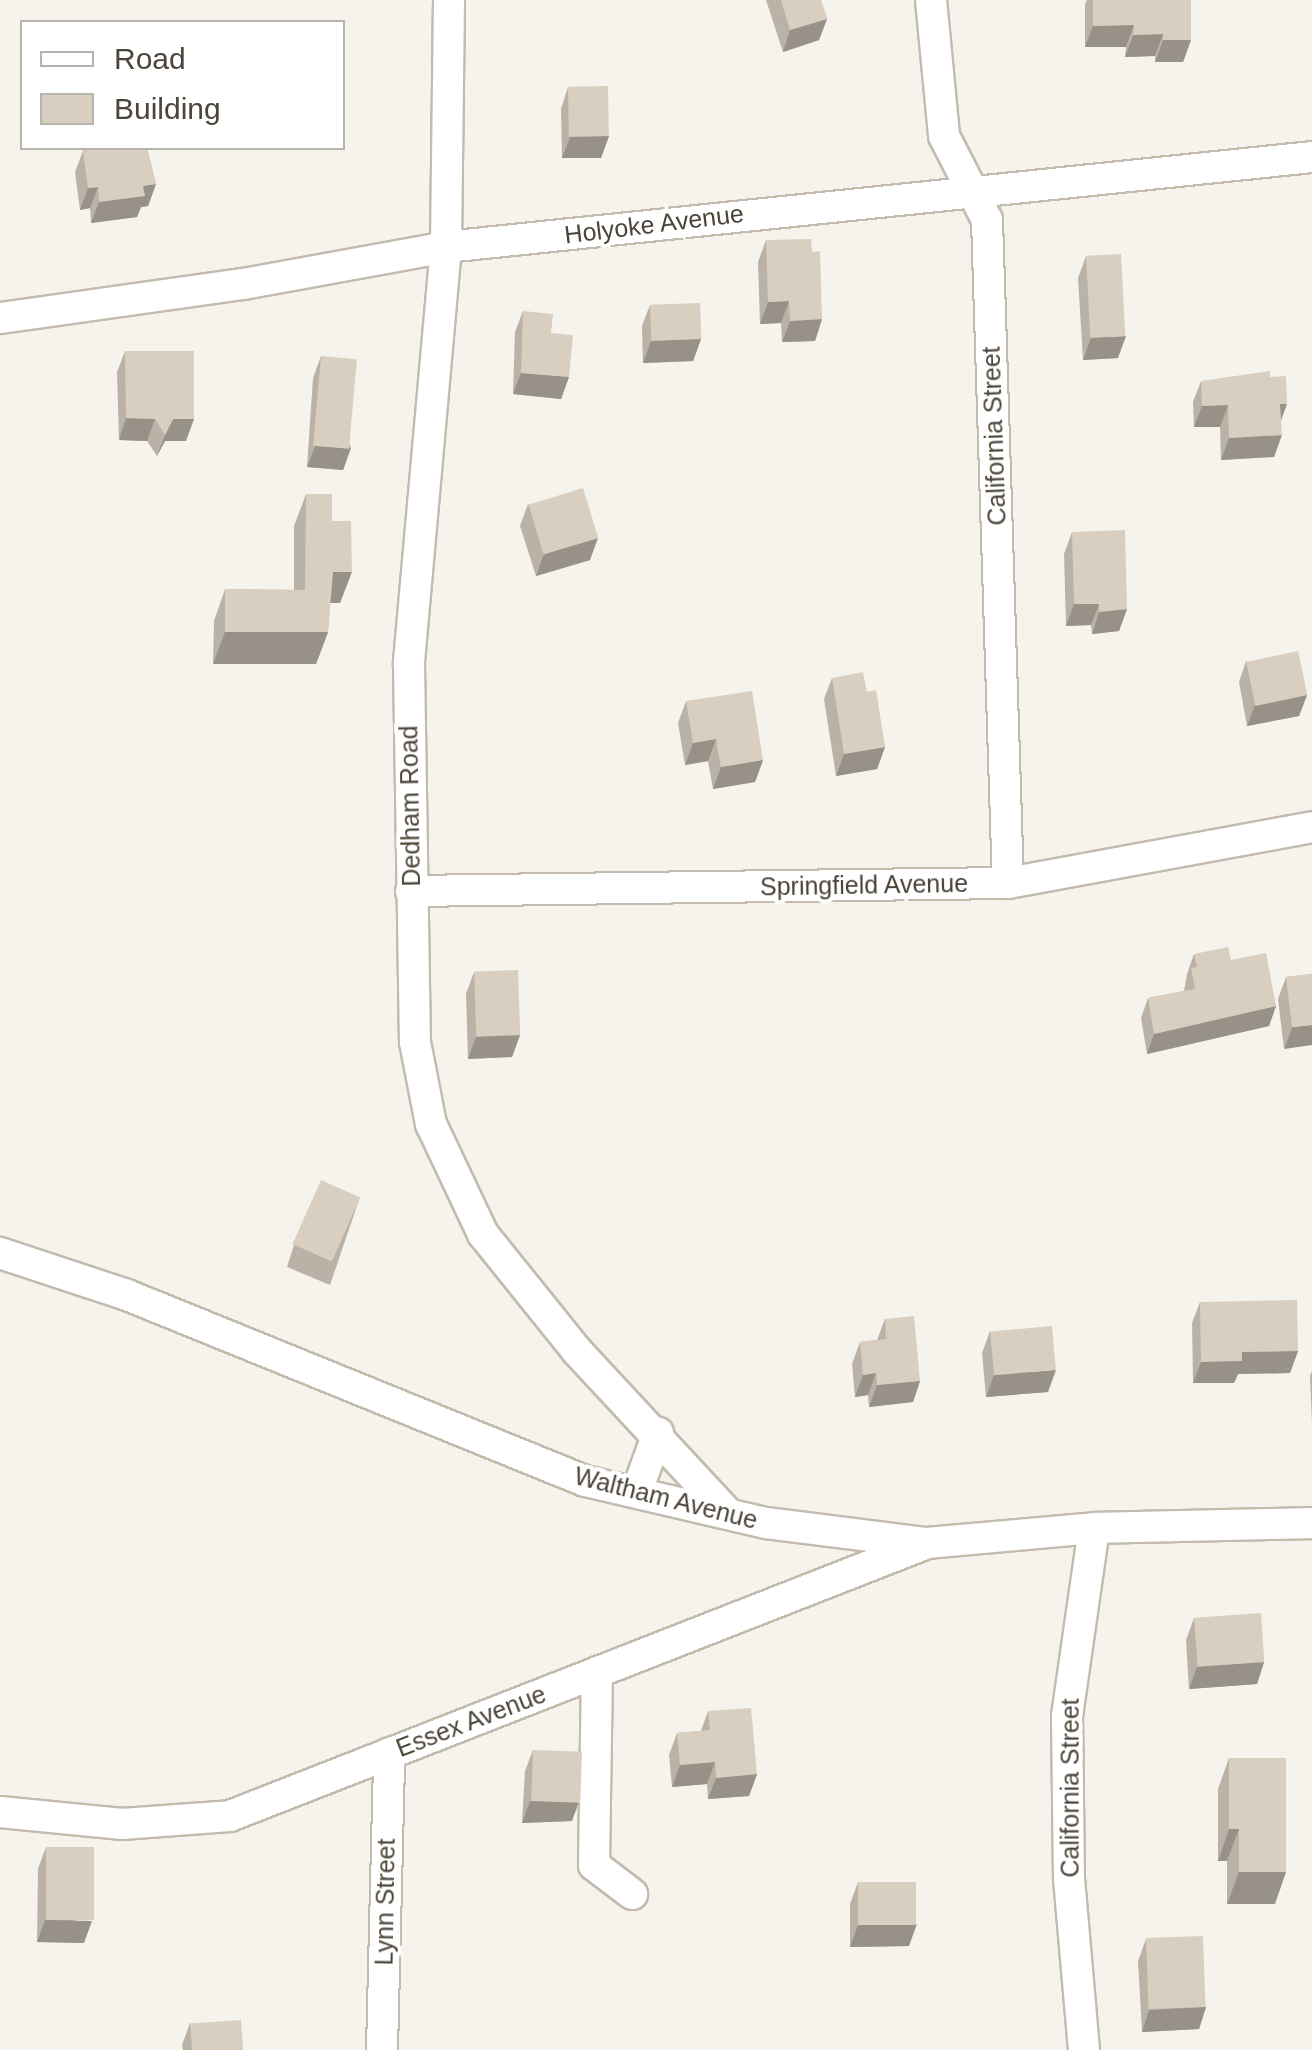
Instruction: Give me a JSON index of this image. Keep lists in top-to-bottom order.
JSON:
{
  "streets": {
    "street": [
      "Holyoke Avenue",
      "California Street",
      "Dedham Road",
      "Springfield Avenue",
      "Waltham Avenue",
      "Essex Avenue",
      "Lynn Street"
    ]
  },
  "crossings": [
    ["Holyoke Avenue", "California Street"],
    ["Holyoke Avenue", "Dedham Road"],
    ["California Street", "Springfield Avenue"],
    ["California Street", "Waltham Avenue"],
    ["Dedham Road", "Springfield Avenue"],
    ["Dedham Road", "Waltham Avenue"],
    ["Waltham Avenue", "Essex Avenue"],
    ["Essex Avenue", "Lynn Street"]
  ],
  "legend": ["Road", "Building"]
}
